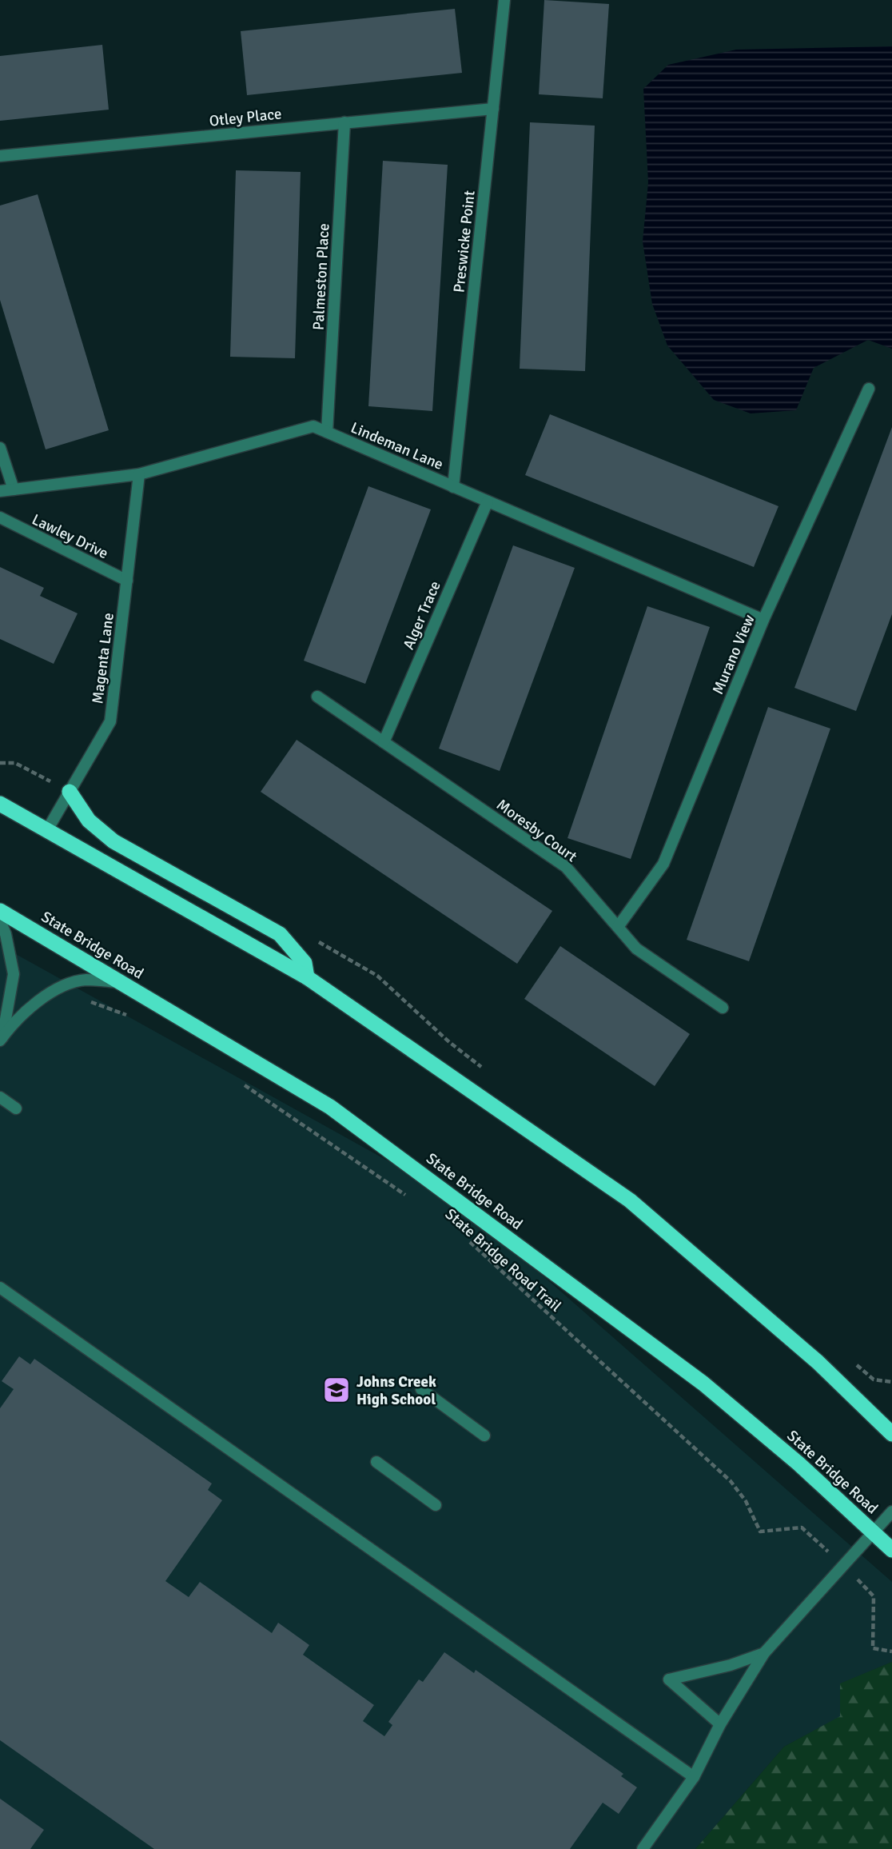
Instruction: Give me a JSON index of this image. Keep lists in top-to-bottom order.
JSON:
{
  "streets": {
    "highway": ["State Bridge Road"],
    "street": [
      "Otley Place",
      "Preswicke Point",
      "Palmeston Place",
      "Lindeman Lane",
      "Lawley Drive",
      "Alger Trace",
      "Murano View",
      "Magenta Lane",
      "Moresby Court"
    ],
    "path": ["State Bridge Road Trail"]
  },
  "crossings": [
    ["Otley Place", "Preswicke Point"],
    ["Otley Place", "Palmeston Place"],
    ["Preswicke Point", "Lindeman Lane"],
    ["Palmeston Place", "Lindeman Lane"],
    ["Lindeman Lane", "Alger Trace"],
    ["Lindeman Lane", "Murano View"],
    ["Lindeman Lane", "Magenta Lane"],
    ["Lawley Drive", "Magenta Lane"],
    ["Alger Trace", "Moresby Court"],
    ["Murano View", "Moresby Court"]
  ],
  "places": {
    "school or university": ["Johns Creek High School"]
  }
}
